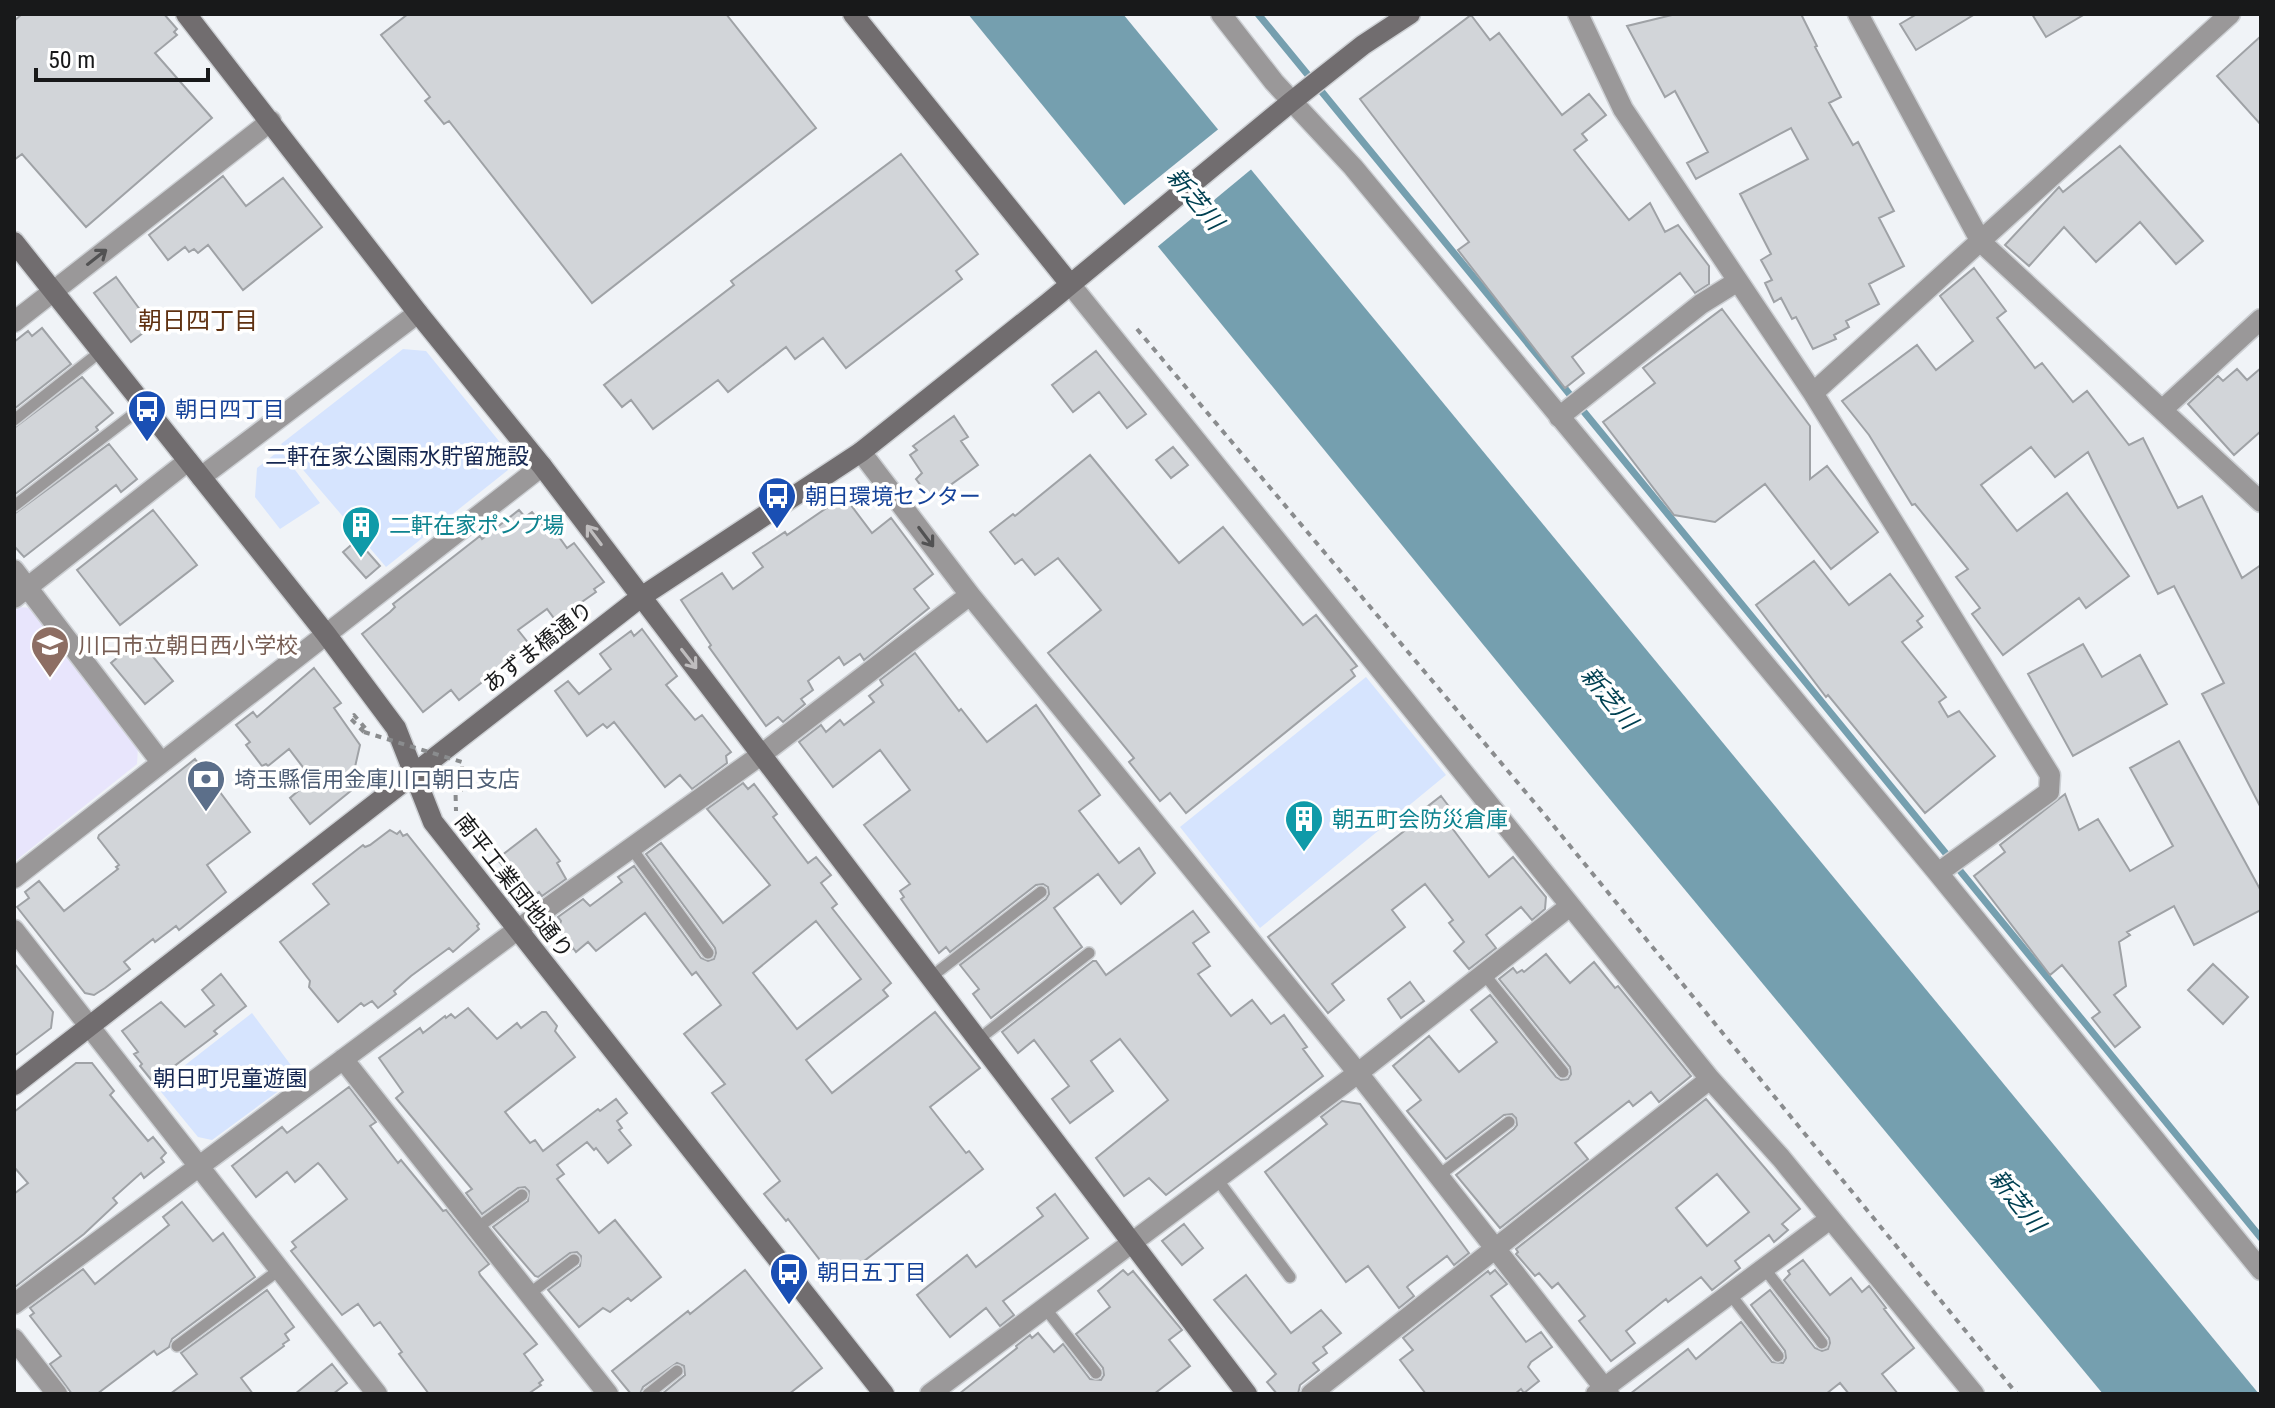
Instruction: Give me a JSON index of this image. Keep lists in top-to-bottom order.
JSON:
{
  "streets": {
    "street": ["あずま橋通り", "南平工業団地通り"]
  },
  "crossings": [
    ["あずま橋通り", "南平工業団地通り"]
  ],
  "districts": ["朝日四丁目"],
  "water": ["新芝川"],
  "parks": ["二軒在家公園雨水貯留施設", "朝日町児童遊園"],
  "places": {
    "bus stop": ["朝日四丁目", "朝日環境センター", "朝日五丁目"],
    "building": ["二軒在家ポンプ場", "朝五町会防災倉庫"],
    "school or university": ["川口市立朝日西小学校"],
    "bank": ["埼玉縣信用金庫川口朝日支店"]
  },
  "scale_bar": "50 m"
}
